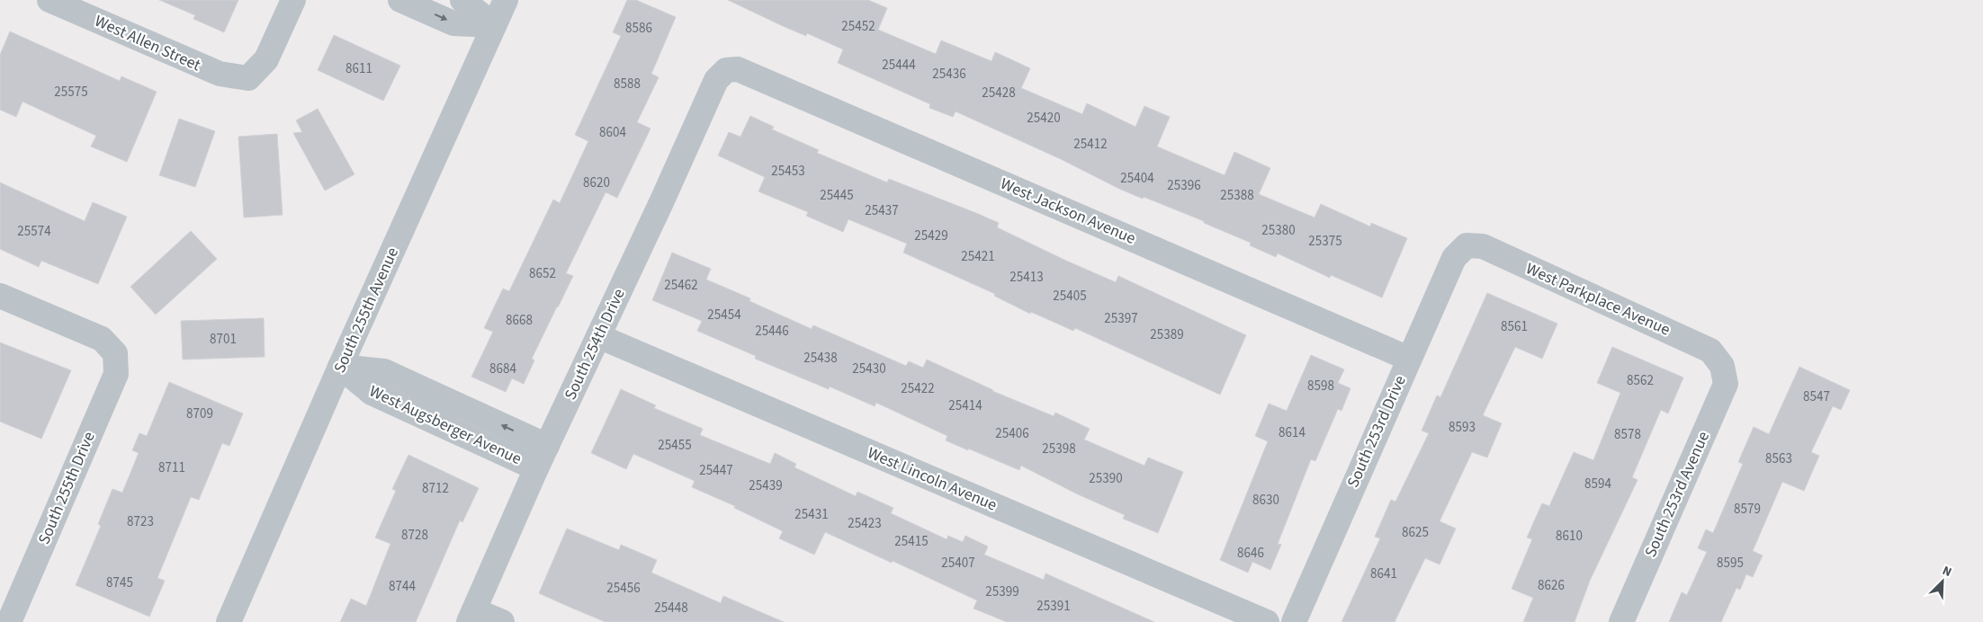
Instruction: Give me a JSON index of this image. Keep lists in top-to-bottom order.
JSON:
{
  "streets": {
    "street": [
      "West Allen Street",
      "West Jackson Avenue",
      "West Parkplace Avenue",
      "South 255th Avenue",
      "South 254th Drive",
      "West Augsberger Avenue",
      "South 253rd Drive",
      "West Lincoln Avenue",
      "South 255th Drive",
      "South 253rd Avenue"
    ]
  },
  "crossings": [
    ["West Jackson Avenue", "South 254th Drive"],
    ["West Jackson Avenue", "South 253rd Drive"],
    ["West Parkplace Avenue", "South 253rd Drive"],
    ["West Parkplace Avenue", "South 253rd Avenue"],
    ["South 255th Avenue", "West Augsberger Avenue"],
    ["South 254th Drive", "West Augsberger Avenue"],
    ["South 254th Drive", "West Lincoln Avenue"]
  ],
  "house_numbers": [
    "25452",
    "8586",
    "25444",
    "8611",
    "25436",
    "8588",
    "25575",
    "25428",
    "25420",
    "8604",
    "25412",
    "25453",
    "25404",
    "8620",
    "25396",
    "25445",
    "25388",
    "25437",
    "25380",
    "25574",
    "25429",
    "25375",
    "25421",
    "8652",
    "25413",
    "25462",
    "25405",
    "25454",
    "25397",
    "8668",
    "8561",
    "25446",
    "25389",
    "8701",
    "25438",
    "8684",
    "25430",
    "8562",
    "8598",
    "25422",
    "8547",
    "25414",
    "8709",
    "8593",
    "8614",
    "25406",
    "8578",
    "25455",
    "25398",
    "8563",
    "8711",
    "25447",
    "25390",
    "8594",
    "25439",
    "8712",
    "8630",
    "8579",
    "25431",
    "8723",
    "25423",
    "8625",
    "8728",
    "8610",
    "25415",
    "8646",
    "25407",
    "8595",
    "8641",
    "8745",
    "8626",
    "8744",
    "25456",
    "25399",
    "25391",
    "25448"
  ],
  "north": "top right"
}
